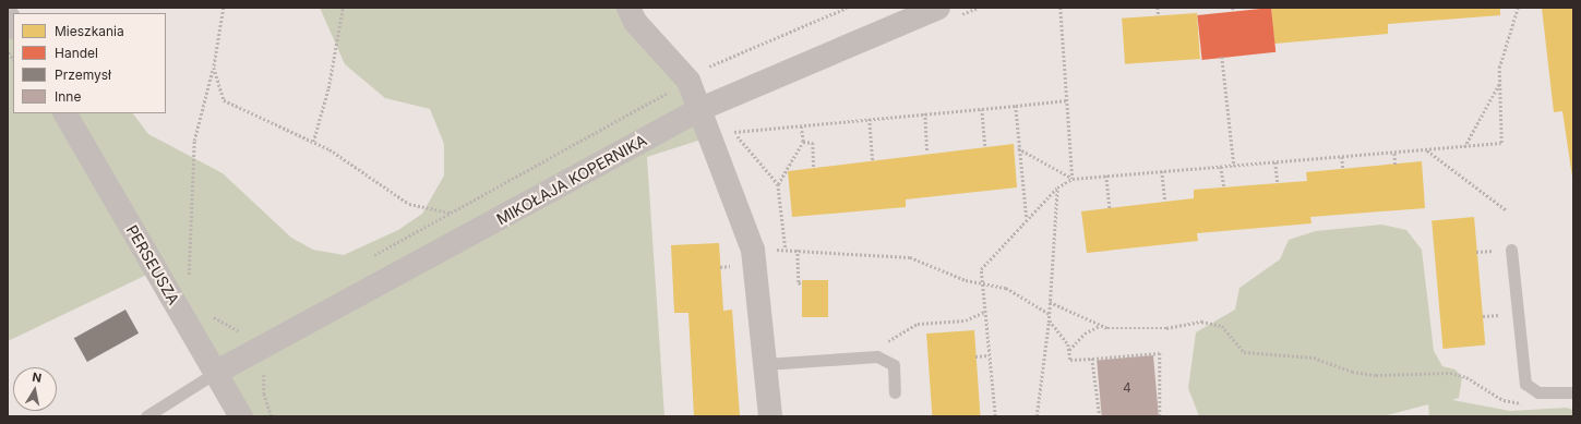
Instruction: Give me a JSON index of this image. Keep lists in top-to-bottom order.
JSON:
{
  "streets": {
    "street": ["MIKOŁAJA KOPERNIKA", "PERSEUSZA"]
  },
  "crossings": [
    ["MIKOŁAJA KOPERNIKA", "PERSEUSZA"]
  ],
  "house_numbers": ["4"],
  "legend": [
    "Mieszkania",
    "Handel",
    "Przemysł",
    "Inne"
  ],
  "north": "top"
}
